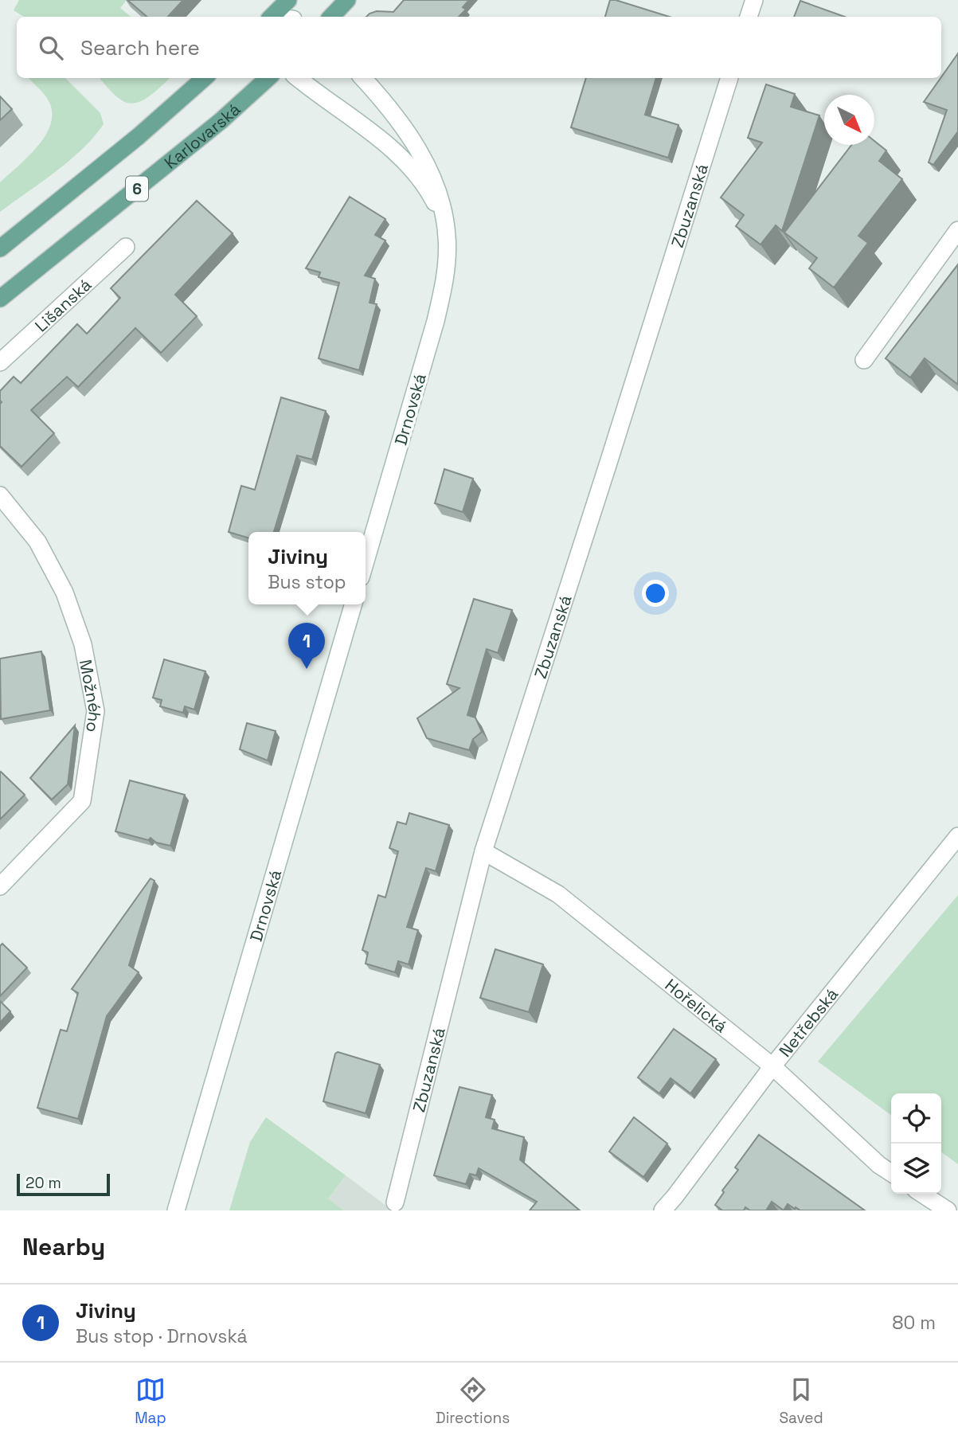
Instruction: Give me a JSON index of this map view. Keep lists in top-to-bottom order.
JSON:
{
  "streets": {
    "main road": ["Karlovarská", "6"],
    "street": [
      "Zbuzanská",
      "Lišanská",
      "Drnovská",
      "Možného",
      "Hořelická",
      "Netřebská"
    ]
  },
  "crossings": [
    ["Zbuzanská", "Hořelická"],
    ["Hořelická", "Netřebská"]
  ],
  "scale_bar": "20 m",
  "north": "bottom right",
  "page": {
    "search": "Search here",
    "popup": ["Jiviny", "Bus stop"],
    "pins": "1",
    "scale": "20 m",
    "heading": "Nearby",
    "list": [
      {
        "mark": "1",
        "name": "Jiviny",
        "note": "Bus stop · Drnovská",
        "value": "80 m"
      }
    ],
    "nav": ["Map", "Directions", "Saved"]
  }
}
